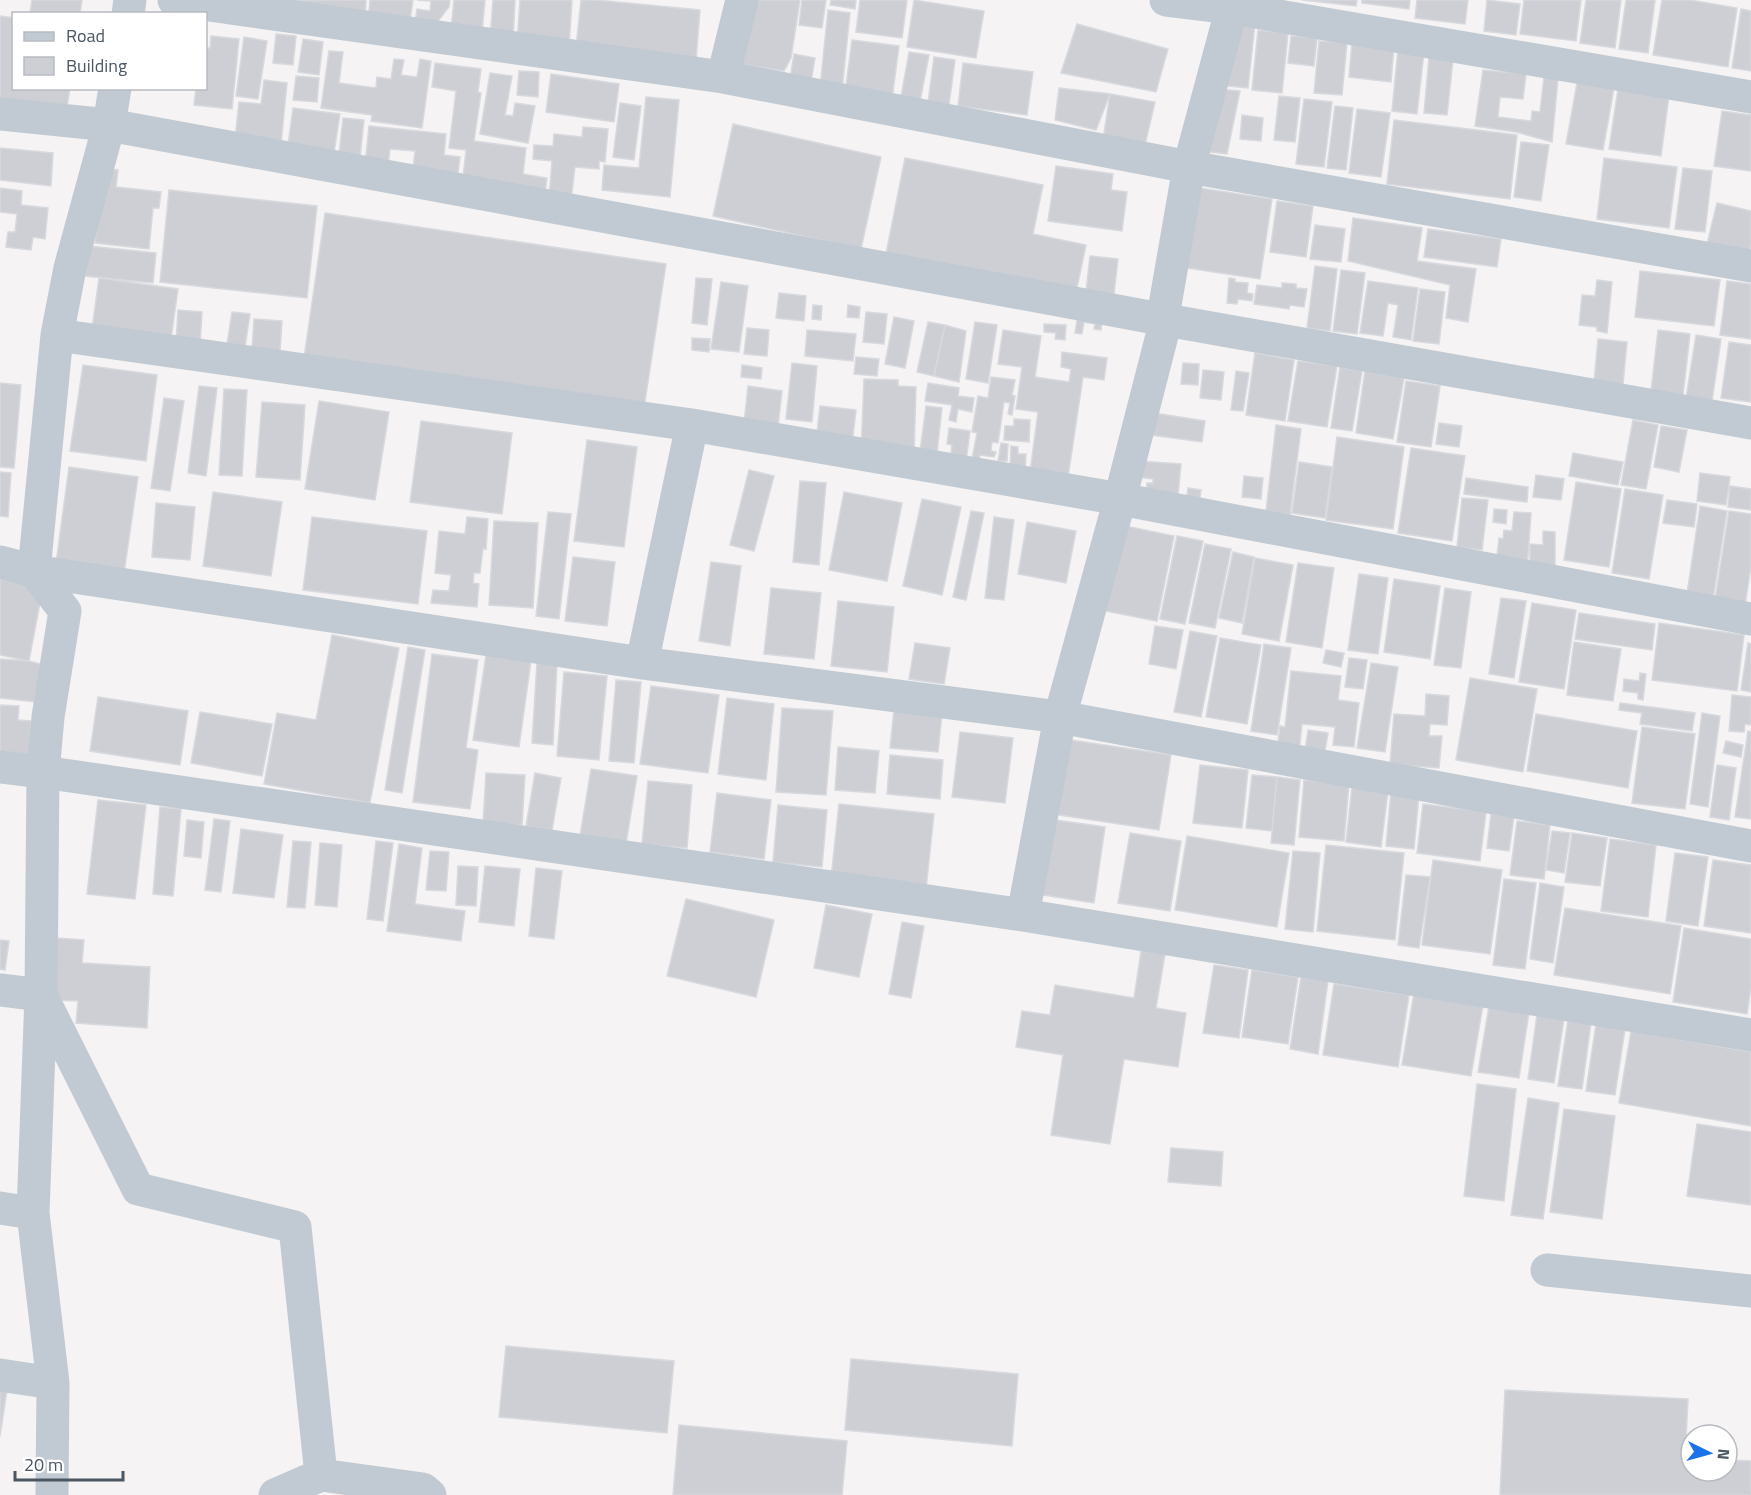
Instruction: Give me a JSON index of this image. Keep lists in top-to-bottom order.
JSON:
{
  "legend": ["Road", "Building"],
  "scale_bar": "20 m",
  "north": "right"
}
